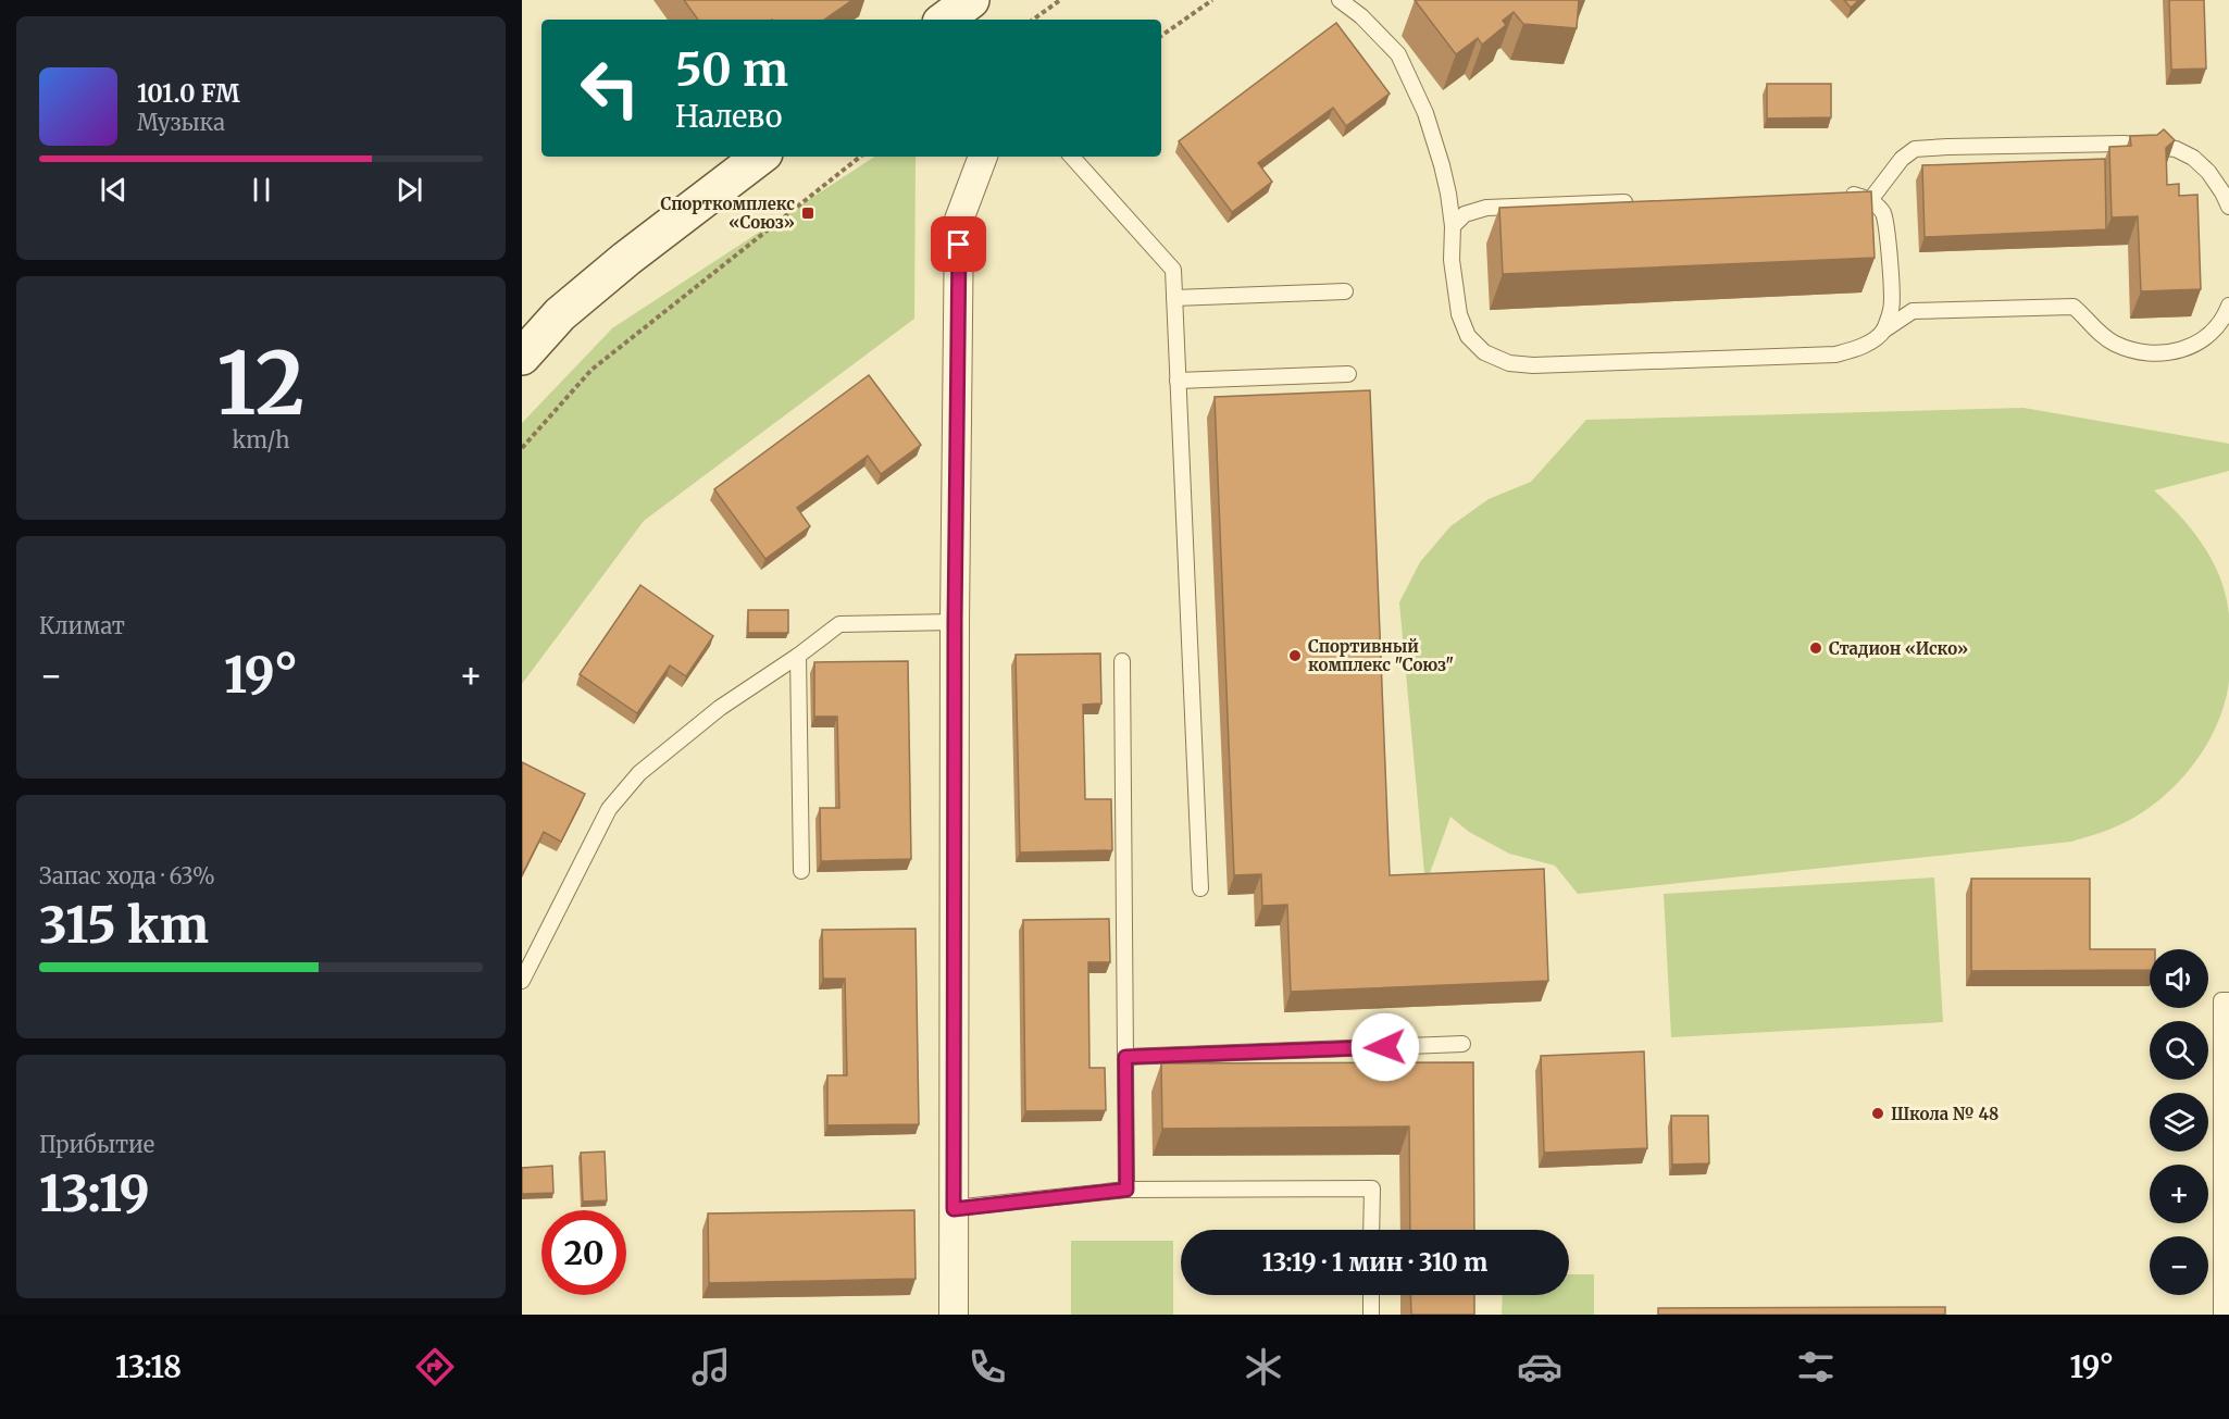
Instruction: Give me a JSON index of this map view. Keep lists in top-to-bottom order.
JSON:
{
  "places": {
    "transit": ["Спорткомплекс «Союз»"],
    "other": ["Стадион «Иско»", "Спортивный комплекс \"Союз\"", "Школа № 48"]
  },
  "page": {
    "turn": ["50 m", "Налево"],
    "song": ["101.0 FM", "Музыка"],
    "tile": [
      ["12", "km/h"],
      "Климат",
      ["Запас хода · 63%", "315 km"],
      ["Прибытие", "13:19"]
    ],
    "heat": ["−", "19°", "+"],
    "map_buttons": ["+", "−"],
    "limit": "20",
    "trip": "13:19 · 1 мин · 310 m",
    "tabs": ["13:18", "19°"]
  }
}
